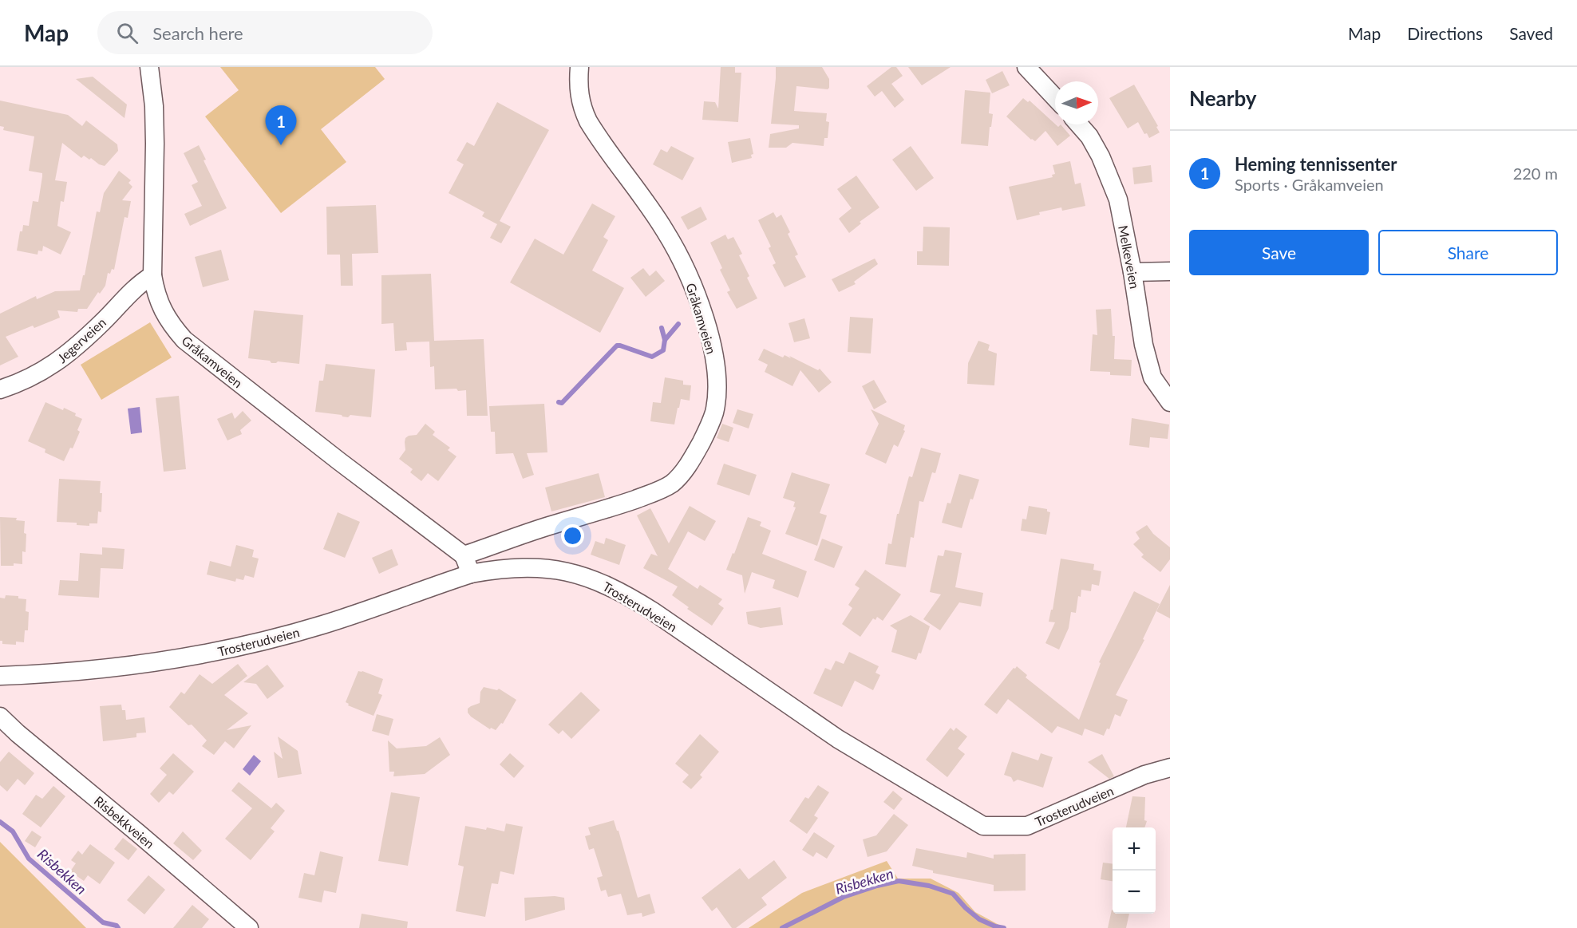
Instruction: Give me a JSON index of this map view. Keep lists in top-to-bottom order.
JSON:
{
  "streets": {
    "street": [
      "Melkeveien",
      "Gråkamveien",
      "Jegerveien",
      "Trosterudveien",
      "Risbekkveien"
    ]
  },
  "crossings": [
    ["Gråkamveien", "Jegerveien"]
  ],
  "water": ["Risbekken"],
  "north": "right",
  "page": {
    "header": "Map",
    "search": "Search here",
    "nav": ["Map", "Directions", "Saved"],
    "heading": "Nearby",
    "pins": "1",
    "list": [
      {
        "mark": "1",
        "name": "Heming tennissenter",
        "note": "Sports · Gråkamveien",
        "value": "220 m"
      }
    ],
    "buttons": ["Save", "Share"],
    "map_buttons": ["+", "−"]
  }
}
